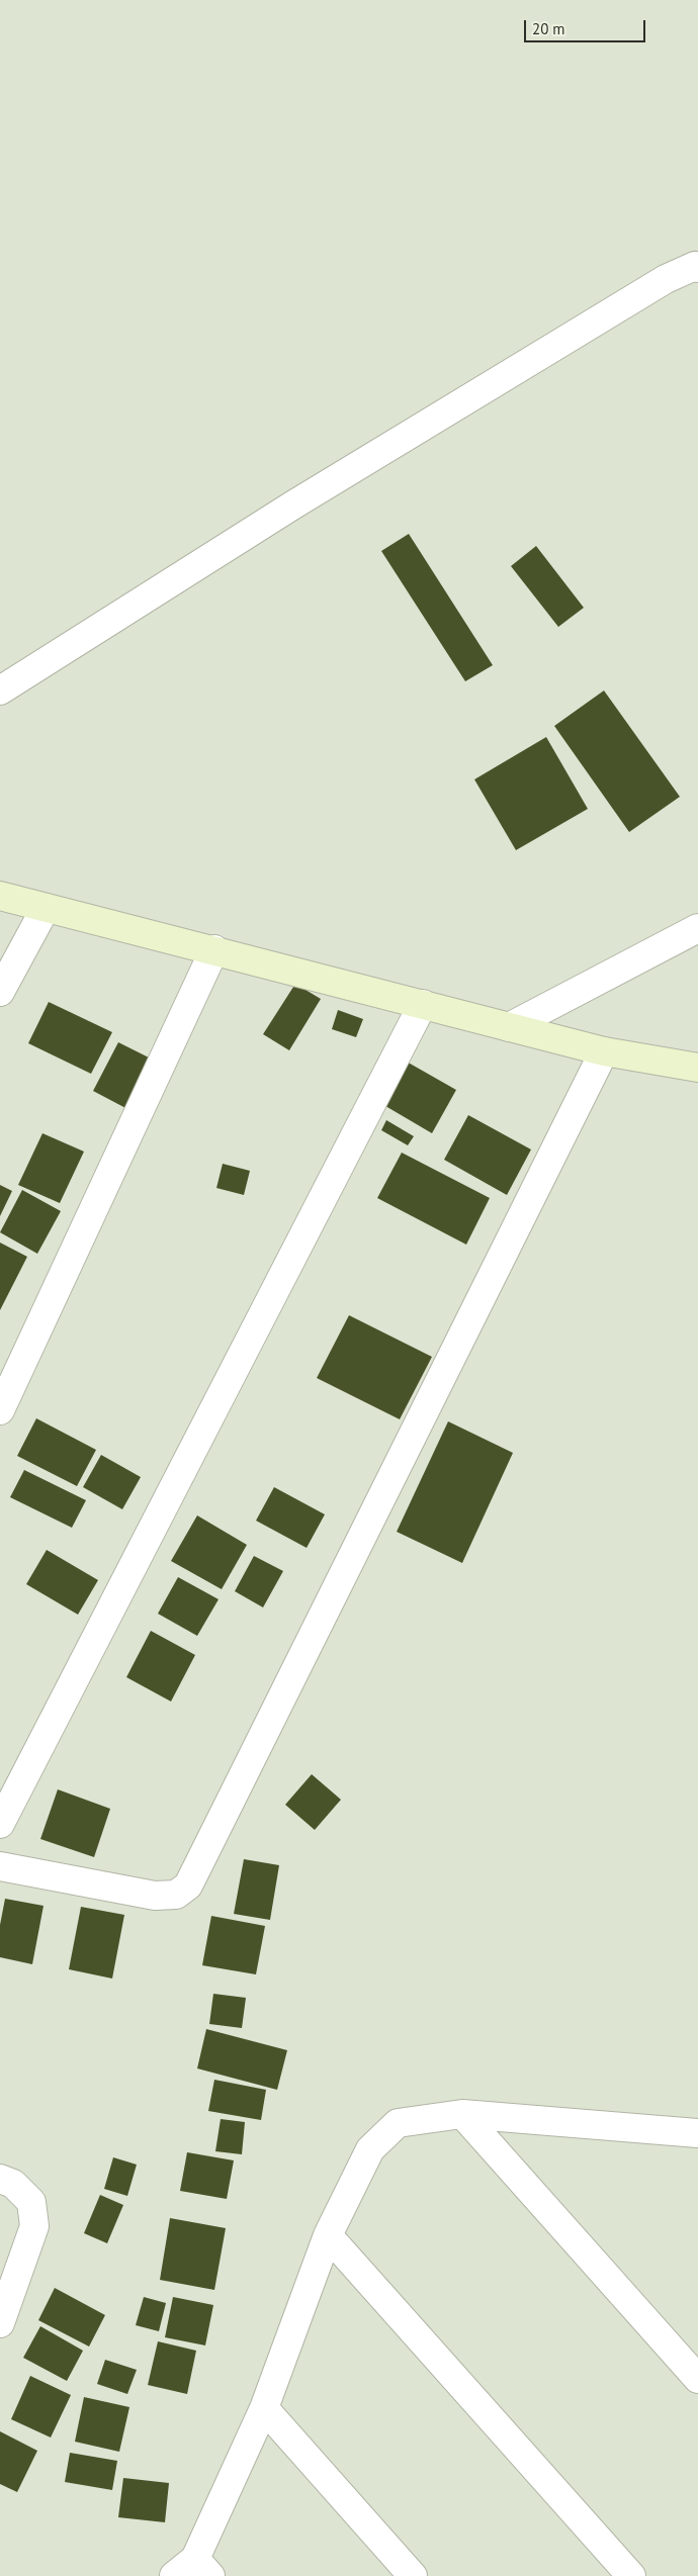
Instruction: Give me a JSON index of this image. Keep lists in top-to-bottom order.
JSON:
{
  "scale_bar": "20 m"
}
